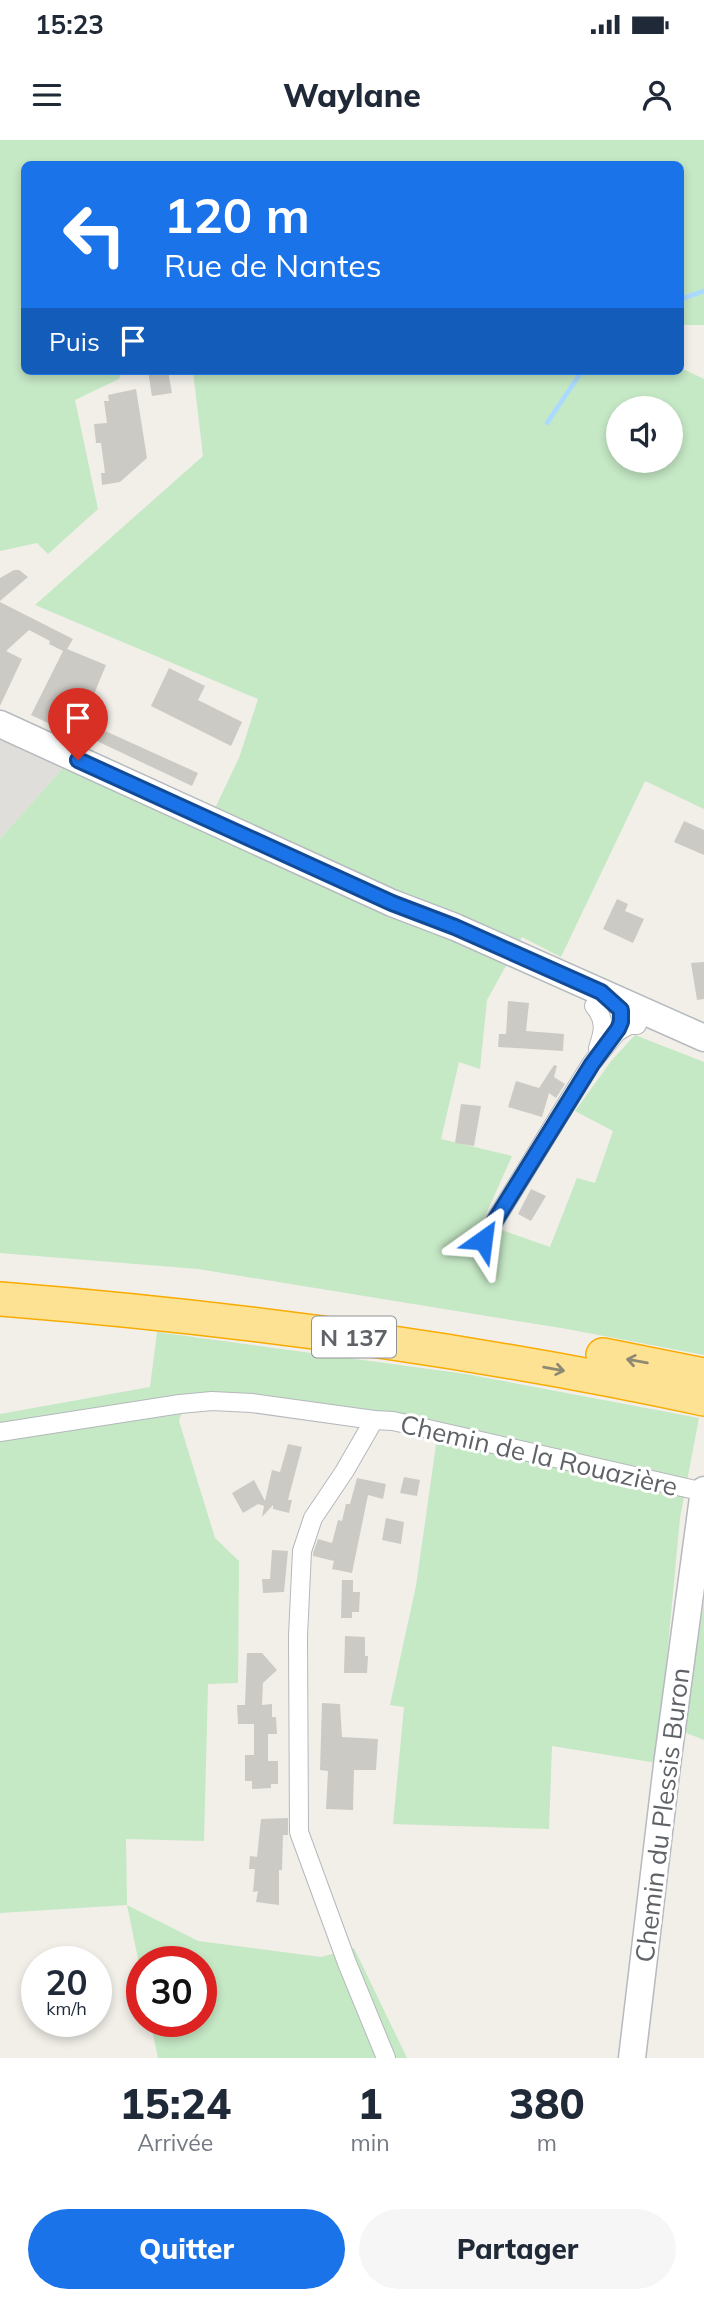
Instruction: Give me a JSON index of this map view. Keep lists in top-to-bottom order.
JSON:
{
  "streets": {
    "highway": ["N 137"],
    "main road": ["Chemin du Plessis Buron"],
    "street": ["Chemin de la Rouazière"]
  },
  "crossings": [
    ["Chemin de la Rouazière", "Chemin du Plessis Buron"]
  ],
  "page": {
    "status": "15:23",
    "header": "Waylane",
    "turn": ["120 m", "Rue de Nantes"],
    "then": "Puis",
    "speed": "20 km/h",
    "limit": "30",
    "eta": [
      "15:24",
      "Arrivée",
      "1",
      "min",
      "380",
      "m"
    ],
    "buttons": ["Quitter", "Partager"]
  }
}
